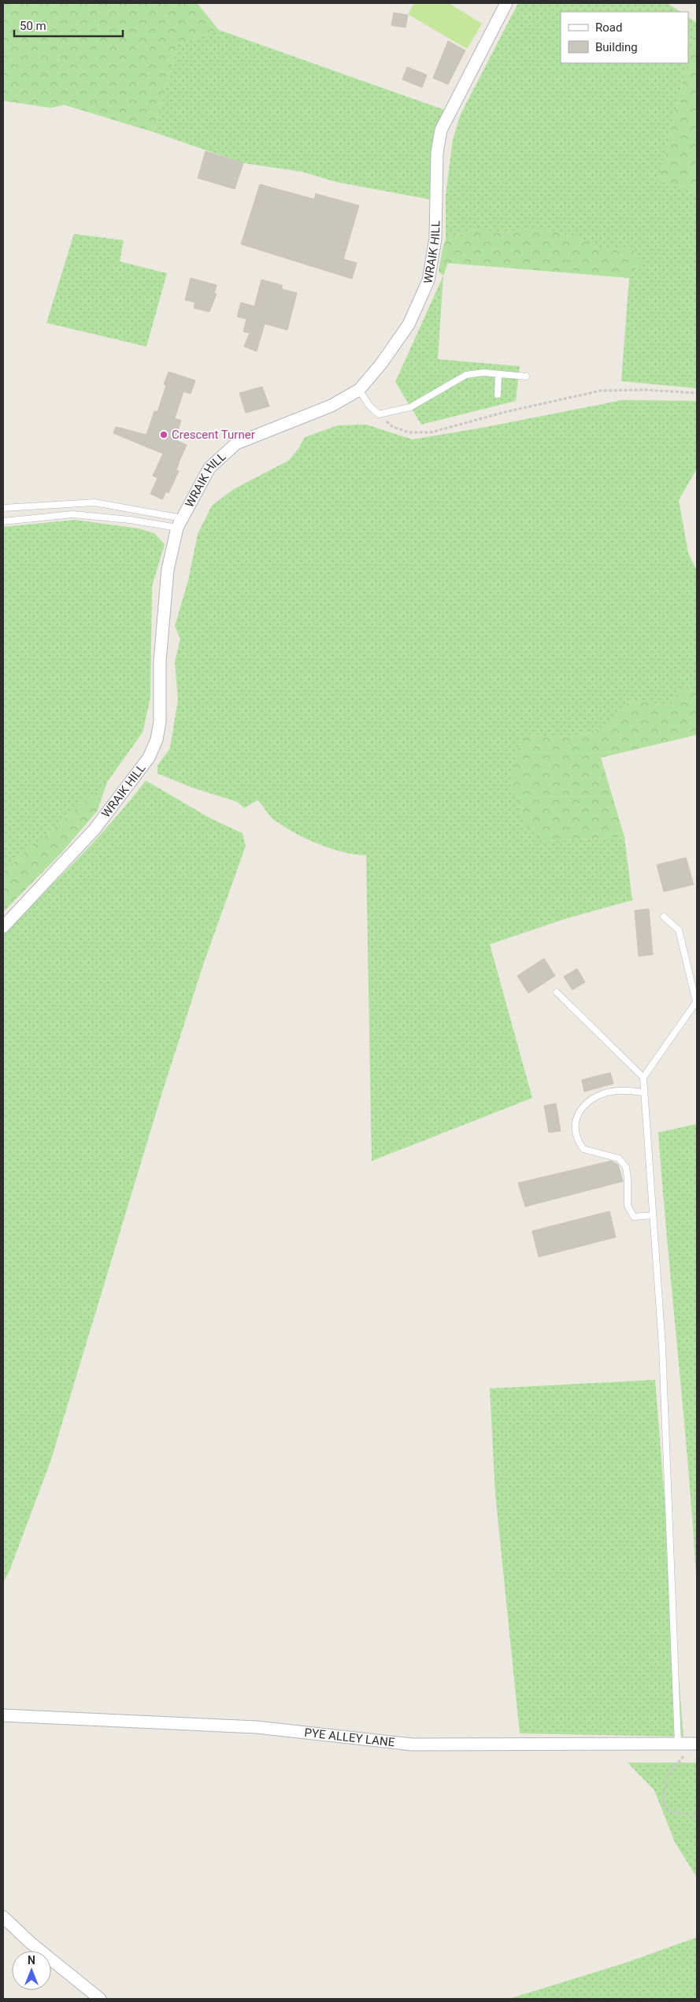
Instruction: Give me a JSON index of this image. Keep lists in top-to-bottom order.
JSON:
{
  "streets": {
    "street": ["WRAIK HILL", "PYE ALLEY LANE"]
  },
  "places": ["Crescent Turner"],
  "legend": ["Road", "Building"],
  "scale_bar": "50 m",
  "north": "top"
}
